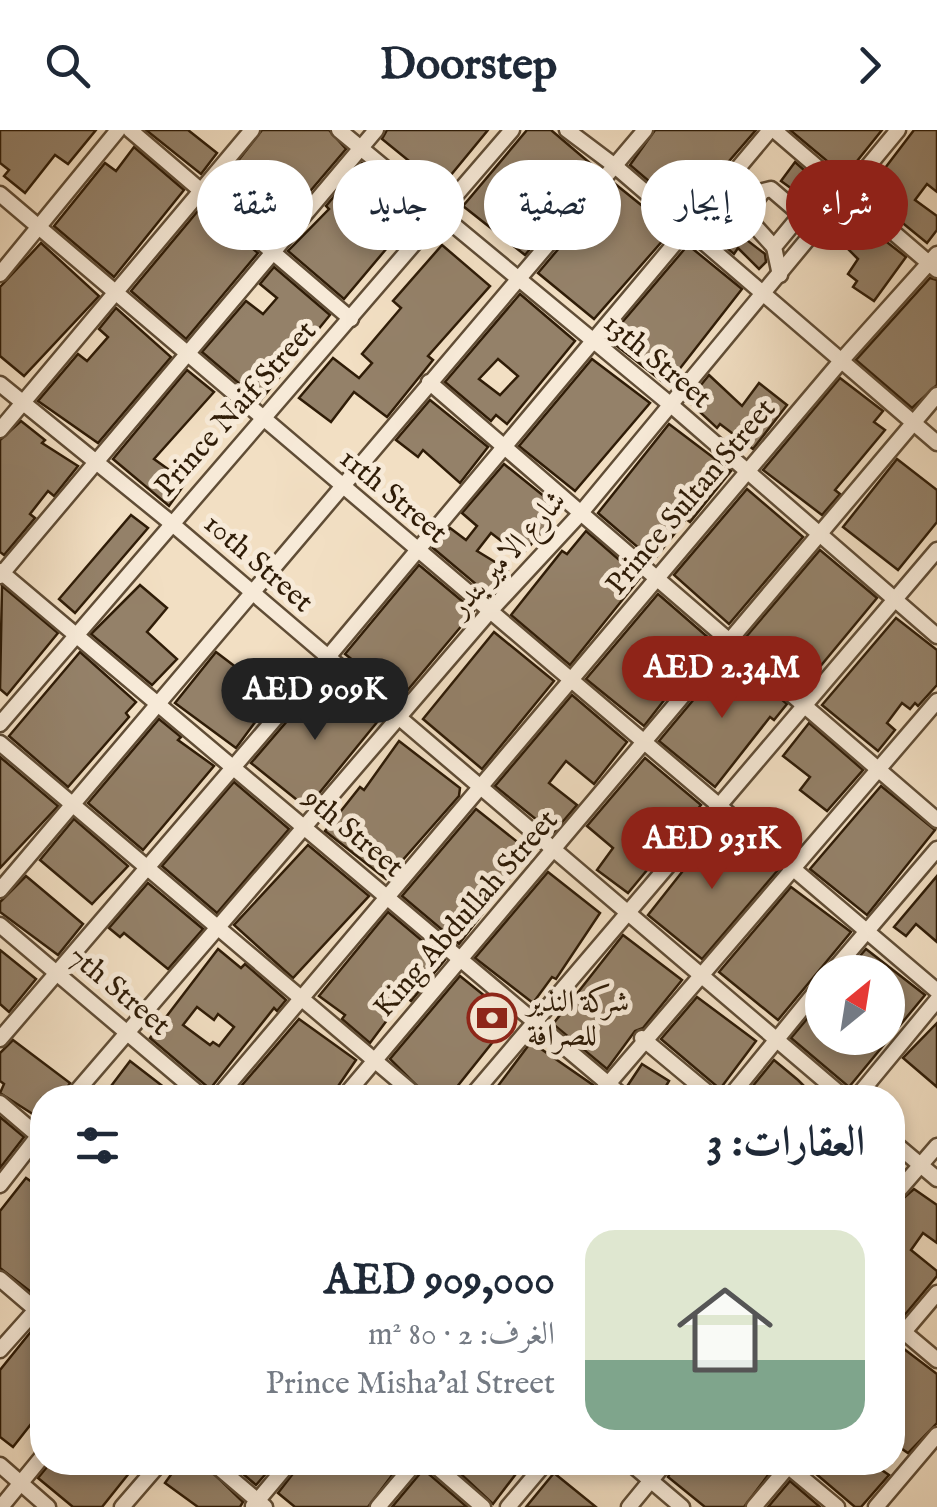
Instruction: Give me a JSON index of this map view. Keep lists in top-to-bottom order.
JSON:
{
  "streets": {
    "street": [
      "13th Street",
      "Prince Naif Street",
      "11th Street",
      "Prince Sultan Street",
      "شارع الامير بندر",
      "10th Street",
      "9th Street",
      "King Abdullah Street",
      "7th Street"
    ]
  },
  "crossings": [
    ["13th Street", "Prince Sultan Street"],
    ["13th Street", "شارع الامير بندر"],
    ["13th Street", "King Abdullah Street"],
    ["Prince Naif Street", "11th Street"],
    ["Prince Naif Street", "10th Street"],
    ["Prince Naif Street", "9th Street"],
    ["11th Street", "Prince Sultan Street"],
    ["11th Street", "شارع الامير بندر"],
    ["11th Street", "King Abdullah Street"],
    ["Prince Sultan Street", "10th Street"],
    ["Prince Sultan Street", "9th Street"],
    ["شارع الامير بندر", "10th Street"],
    ["شارع الامير بندر", "9th Street"],
    ["شارع الامير بندر", "7th Street"],
    ["10th Street", "King Abdullah Street"],
    ["9th Street", "King Abdullah Street"]
  ],
  "places": {
    "bank": ["شركة النذير للصرافة"]
  },
  "north": "top right",
  "page": {
    "header": "Doorstep",
    "chip": [
      "شراء",
      "إيجار",
      "تصفية",
      "جديد",
      "شقة"
    ],
    "price": ["AED 2.34M", "AED 909K", "AED 931K"],
    "heading": "العقارات: 3",
    "list": [
      {
        "name": "AED 909,000",
        "note": "الغرف: 2 · 80 m² · Prince Misha'al Street"
      }
    ]
  }
}
